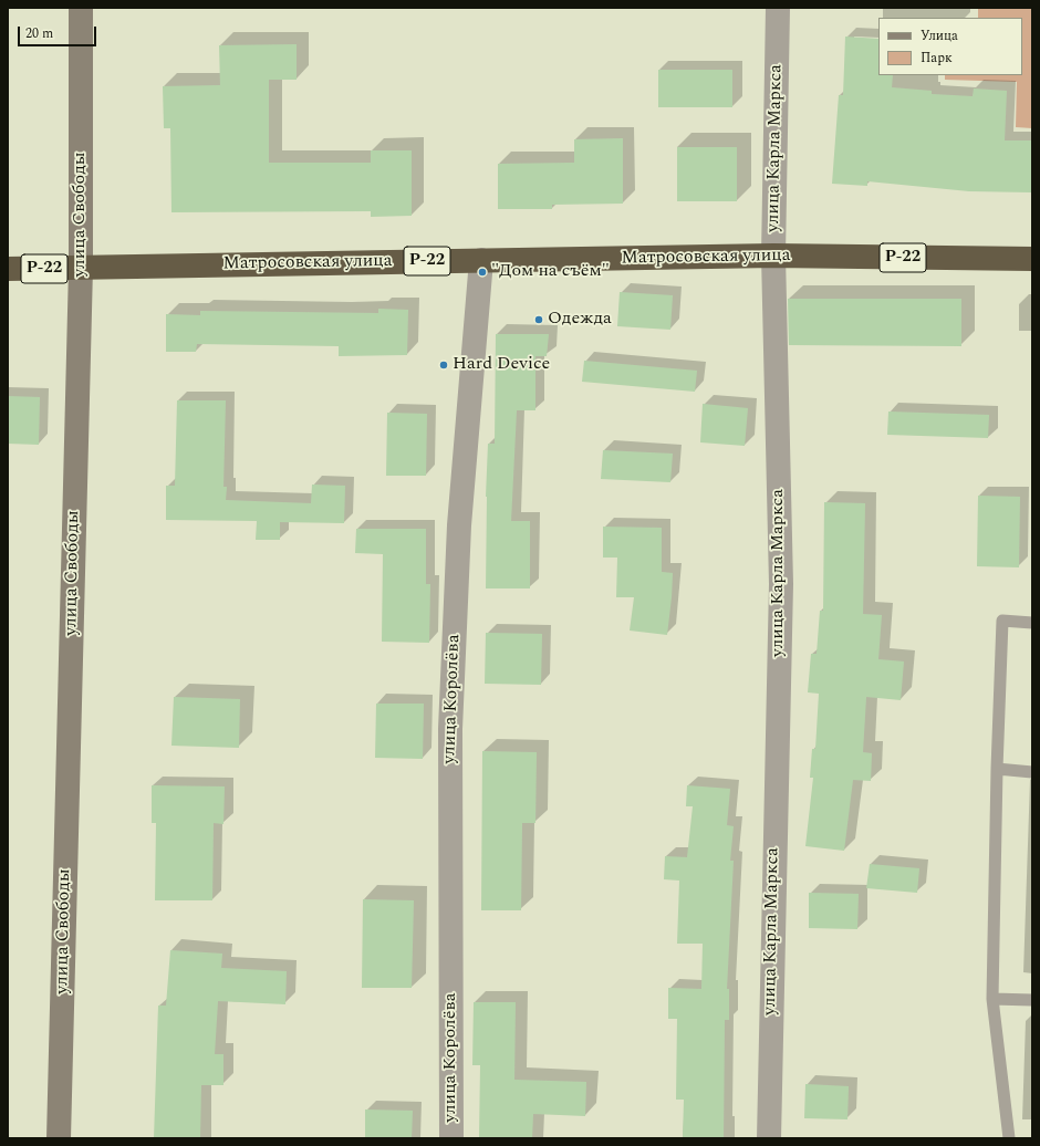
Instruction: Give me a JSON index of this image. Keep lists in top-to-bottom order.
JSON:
{
  "streets": {
    "highway": ["Матросовская улица", "Р-22"],
    "street": ["улица Карла Маркса", "улица Свободы", "улица Королёва"]
  },
  "crossings": [
    ["улица Карла Маркса", "Матросовская улица"],
    ["улица Свободы", "Матросовская улица"],
    ["Матросовская улица", "улица Королёва"]
  ],
  "places": ["\"Дом на съём\"", "Одежда", "Hard Device"],
  "legend": ["Улица", "Парк"],
  "scale_bar": "20 m"
}
